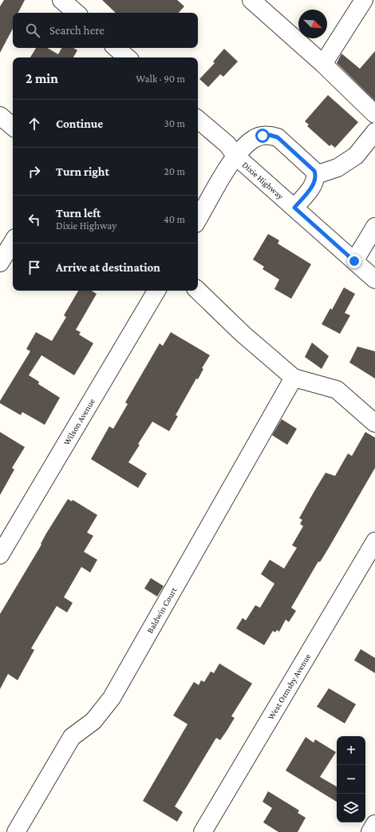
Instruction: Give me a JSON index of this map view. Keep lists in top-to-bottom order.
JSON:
{
  "streets": {
    "street": [
      "Dixie Highway",
      "Wilson Avenue",
      "Baldwin Court",
      "West Ormsby Avenue"
    ]
  },
  "north": "bottom right",
  "page": {
    "search": "Search here",
    "heading": ["2 min", "Walk · 90 m"],
    "list": [
      ["Continue", "30 m"],
      ["Turn right", "20 m"],
      ["Turn left", "Dixie Highway", "40 m"],
      "Arrive at destination"
    ],
    "map_buttons": ["+", "−"]
  }
}
